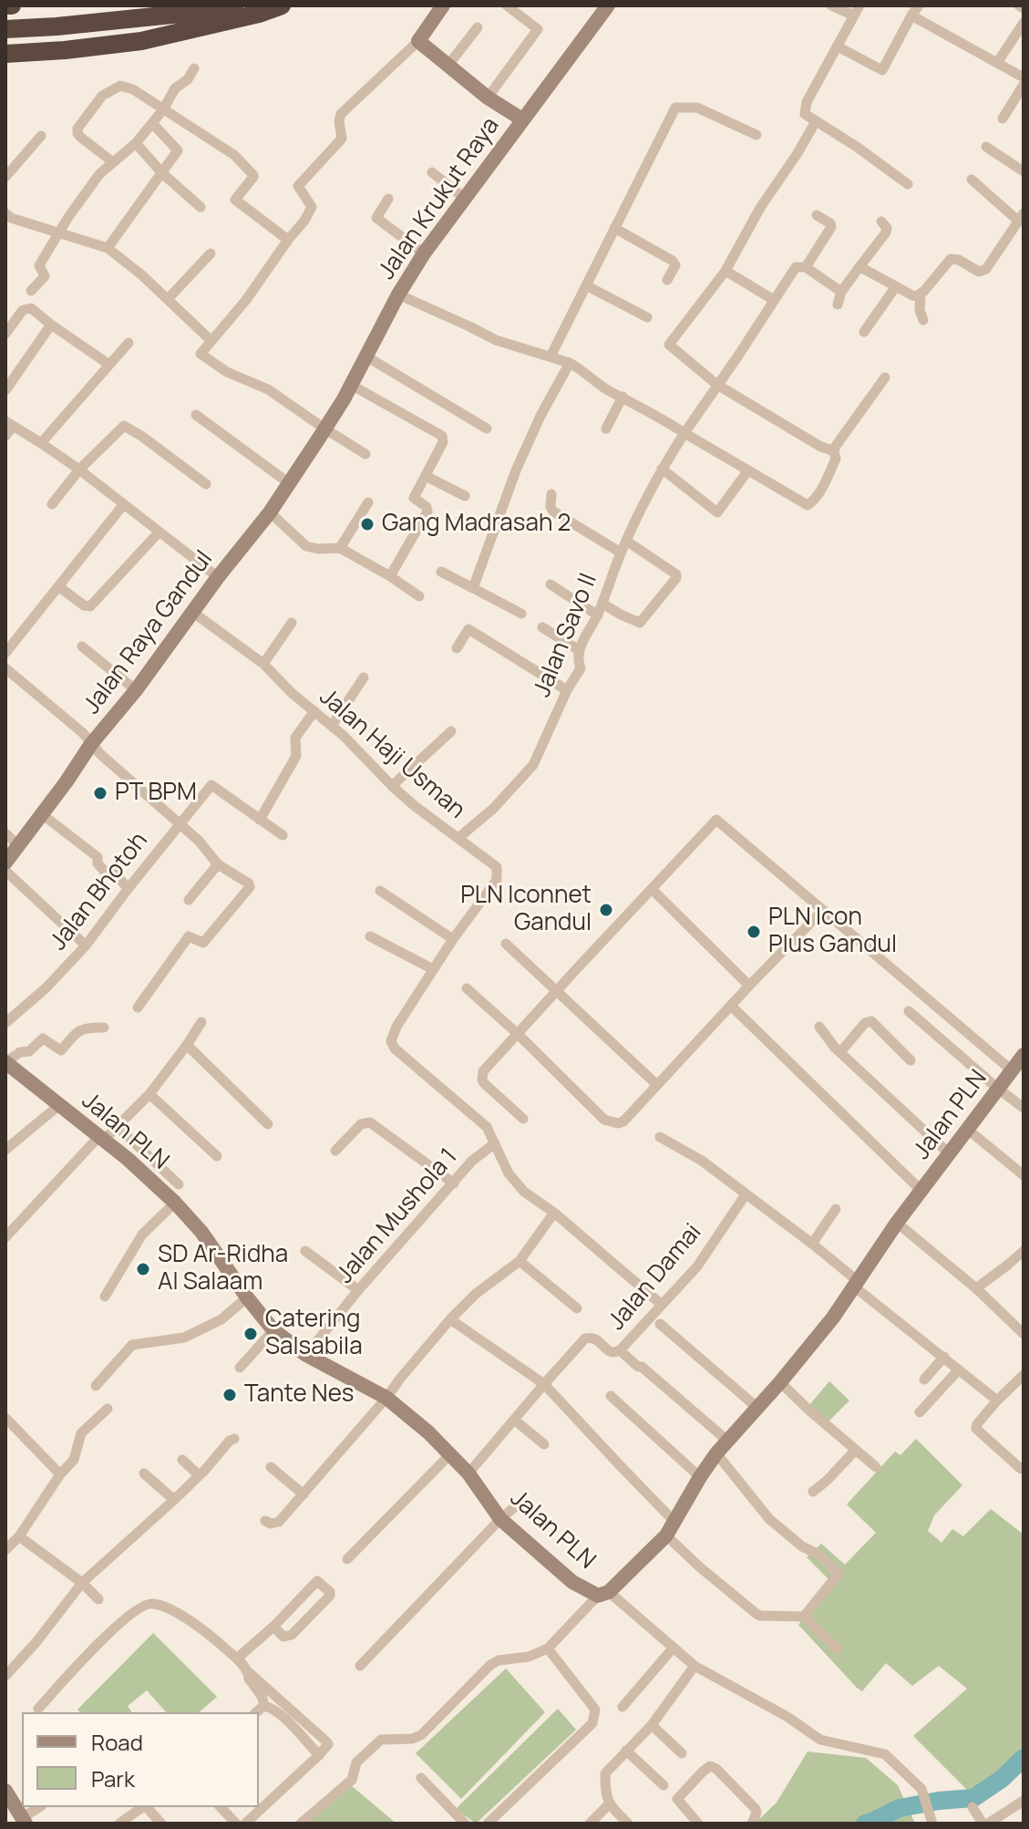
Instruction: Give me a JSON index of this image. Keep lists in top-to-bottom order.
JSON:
{
  "streets": {
    "street": [
      "Jalan Krukut Raya",
      "Jalan Raya Gandul",
      "Jalan Savo II",
      "Jalan Haji Usman",
      "Jalan Bhotoh",
      "Jalan PLN",
      "Jalan Mushola 1",
      "Jalan Damai"
    ]
  },
  "crossings": [
    ["Jalan Krukut Raya", "Jalan Raya Gandul"],
    ["Jalan Raya Gandul", "Jalan Haji Usman"],
    ["Jalan Savo II", "Jalan Haji Usman"],
    ["Jalan Haji Usman", "Jalan Mushola 1"],
    ["Jalan PLN", "Jalan Mushola 1"],
    ["Jalan PLN", "Jalan Damai"]
  ],
  "places": [
    "Gang Madrasah 2",
    "PT BPM",
    "PLN Iconnet Gandul",
    "PLN Icon Plus Gandul",
    "SD Ar-Ridha Al Salaam",
    "Catering Salsabila",
    "Tante Nes"
  ],
  "legend": ["Road", "Park"]
}
